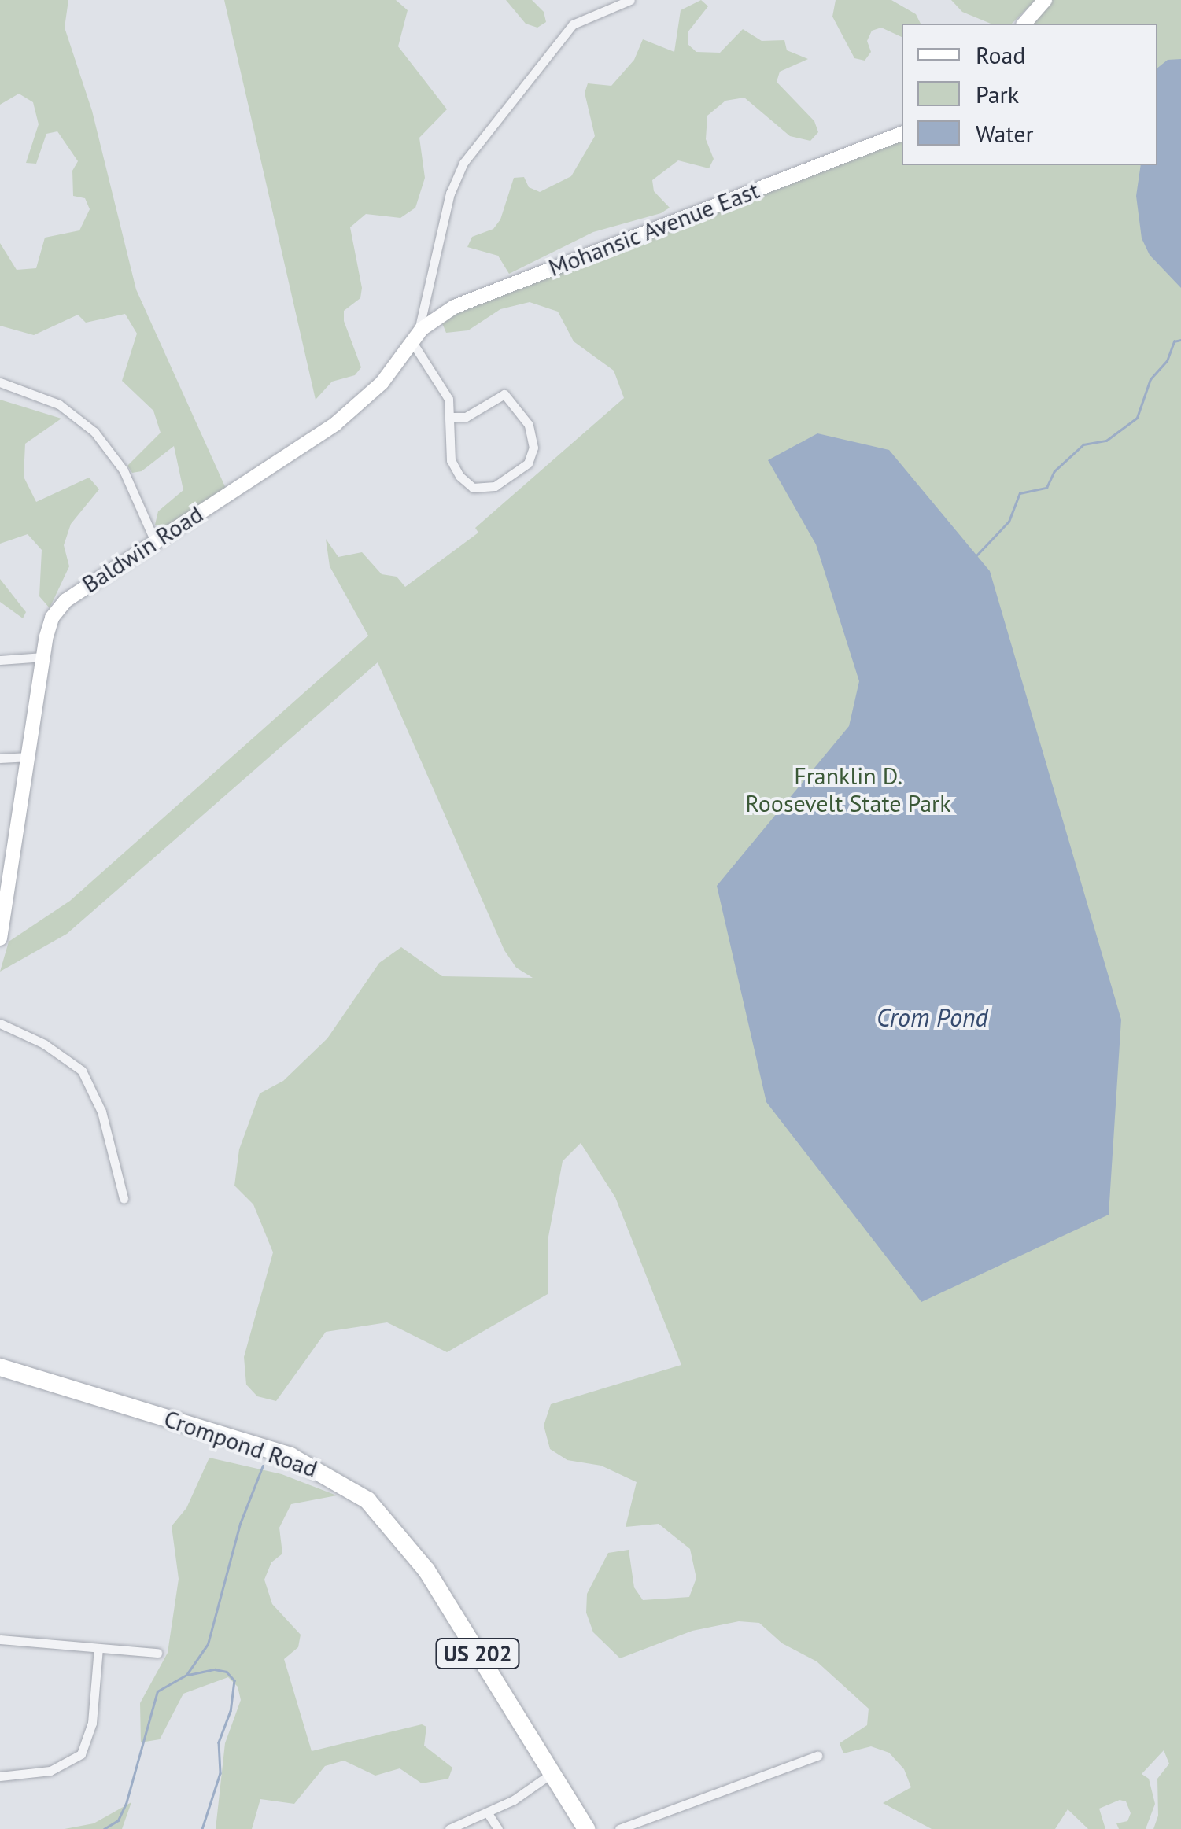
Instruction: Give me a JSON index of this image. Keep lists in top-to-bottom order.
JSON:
{
  "streets": {
    "highway": ["Crompond Road", "US 202"],
    "street": ["Mohansic Avenue East", "Baldwin Road"]
  },
  "crossings": [
    ["Mohansic Avenue East", "Baldwin Road"]
  ],
  "water": ["Crom Pond"],
  "parks": ["Franklin D. Roosevelt State Park"],
  "legend": ["Road", "Park", "Water"]
}
